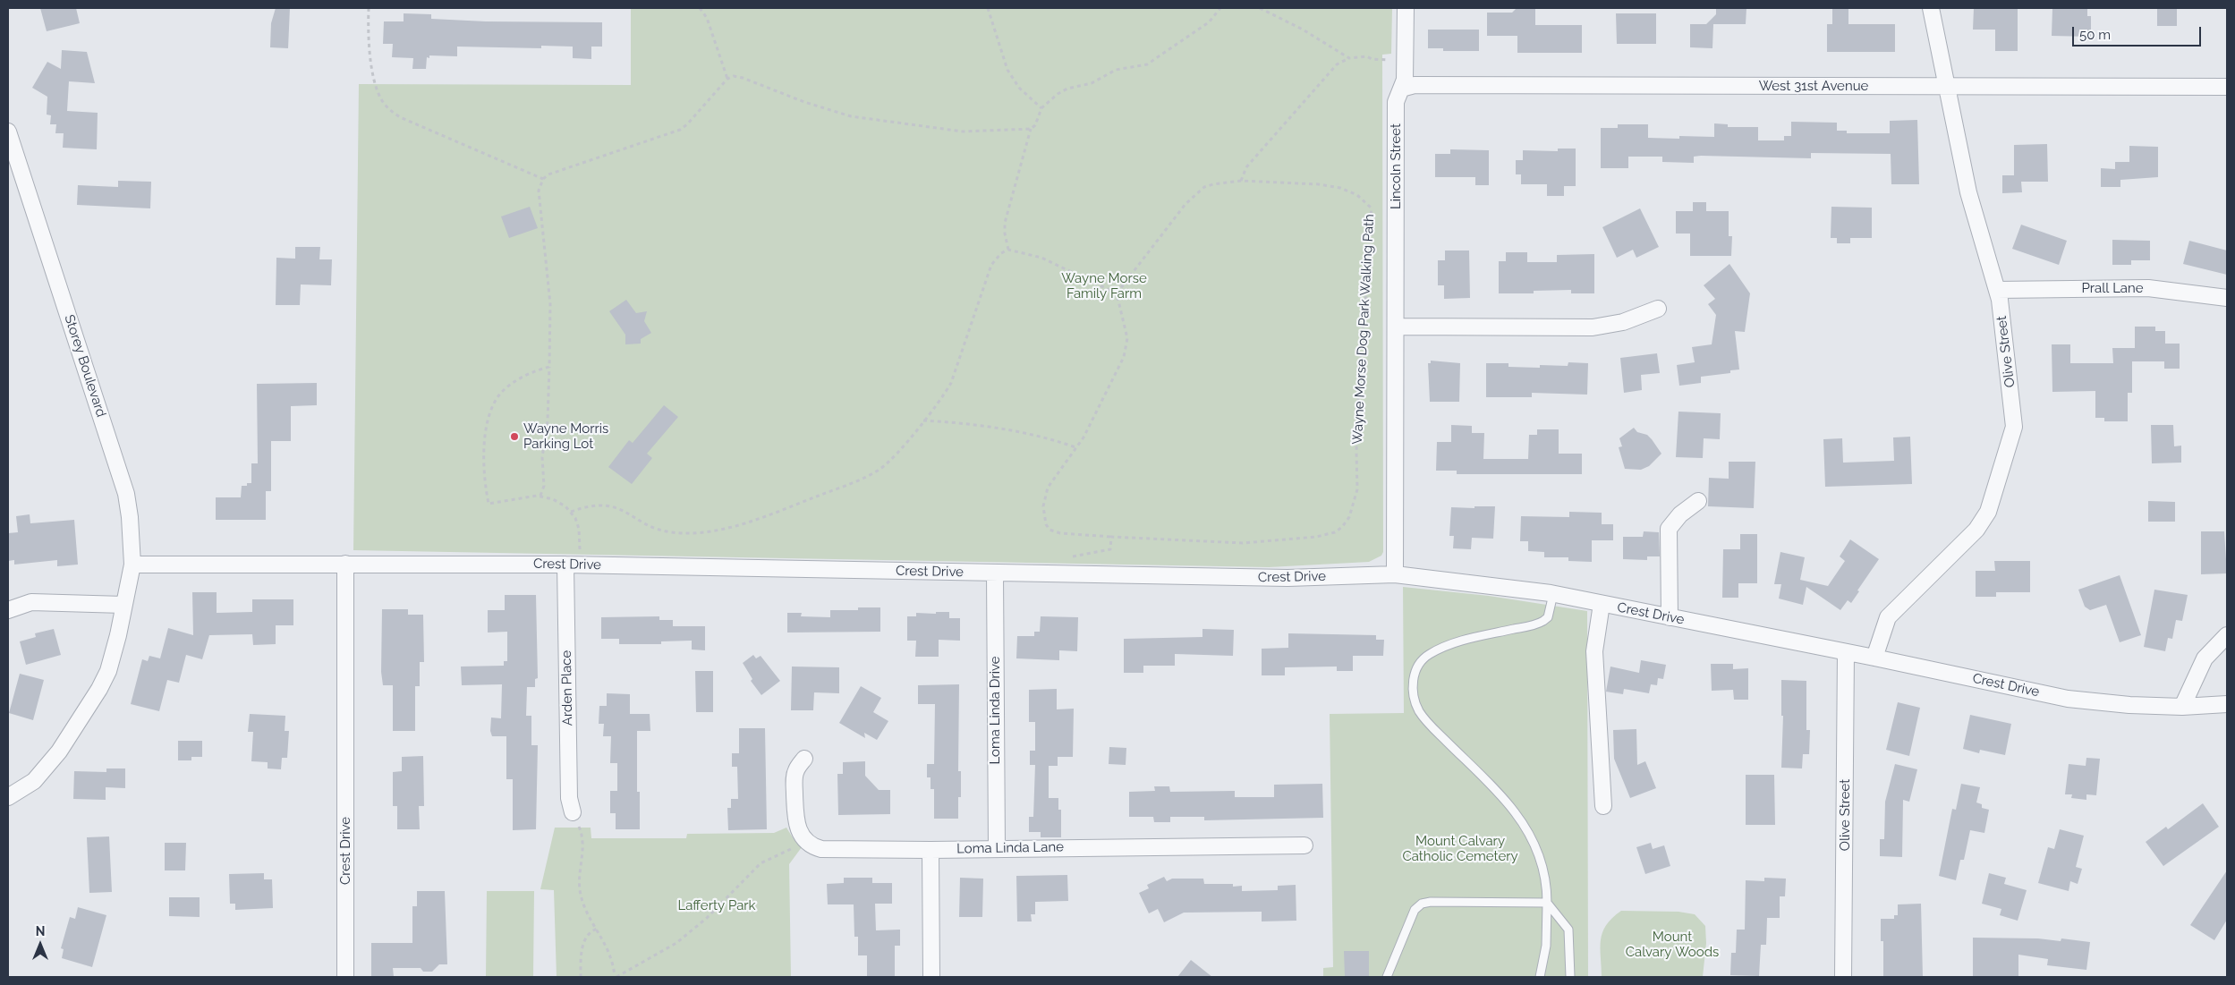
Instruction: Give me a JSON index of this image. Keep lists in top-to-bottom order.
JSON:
{
  "streets": {
    "street": [
      "West 31st Avenue",
      "Lincoln Street",
      "Prall Lane",
      "Olive Street",
      "Storey Boulevard",
      "Crest Drive",
      "Arden Place",
      "Loma Linda Drive",
      "Loma Linda Lane"
    ],
    "path": ["Wayne Morse Dog Park Walking Path"]
  },
  "crossings": [
    ["West 31st Avenue", "Lincoln Street"],
    ["West 31st Avenue", "Olive Street"],
    ["Lincoln Street", "Crest Drive"],
    ["Prall Lane", "Olive Street"],
    ["Olive Street", "Crest Drive"],
    ["Storey Boulevard", "Crest Drive"],
    ["Crest Drive", "Arden Place"],
    ["Crest Drive", "Loma Linda Drive"],
    ["Loma Linda Drive", "Loma Linda Lane"]
  ],
  "parks": [
    "Wayne Morse Family Farm",
    "Mount Calvary Catholic Cemetery",
    "Lafferty Park",
    "Mount Calvary Woods"
  ],
  "places": ["Wayne Morris Parking Lot"],
  "scale_bar": "50 m",
  "north": "top"
}
